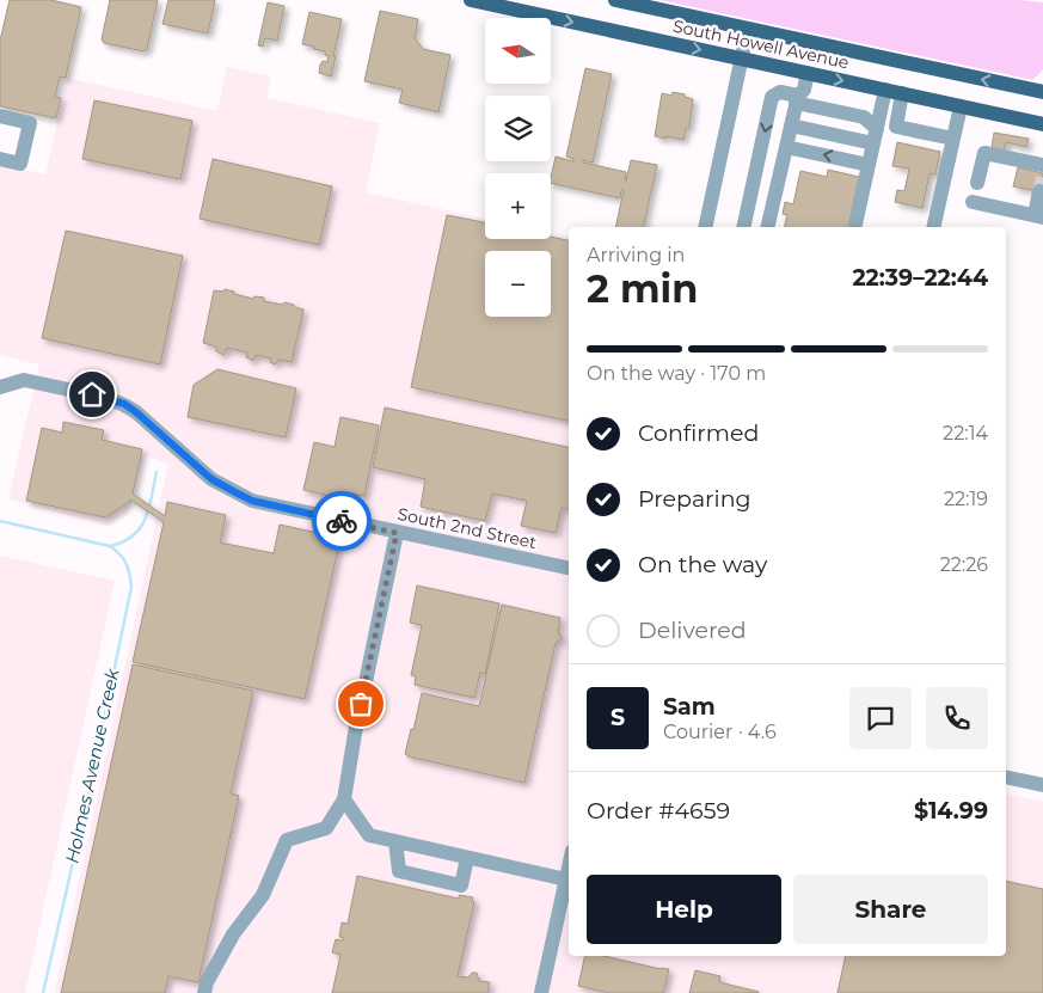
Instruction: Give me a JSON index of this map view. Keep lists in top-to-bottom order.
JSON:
{
  "streets": {
    "main road": ["South Howell Avenue"],
    "street": ["South 2nd Street"]
  },
  "water": ["Holmes Avenue Creek"],
  "north": "left",
  "page": {
    "map_buttons": ["+", "−"],
    "heading": ["2 min", "Arriving in", "22:39–22:44"],
    "panel": [
      "Sam",
      "Courier · 4.6",
      "Order #4659",
      "$14.99"
    ],
    "bar": "On the way · 170 m",
    "list": [
      ["Confirmed", "22:14"],
      ["Preparing", "22:19"],
      ["On the way", "22:26"],
      "Delivered"
    ],
    "round": "S",
    "buttons": ["Help", "Share"]
  }
}
